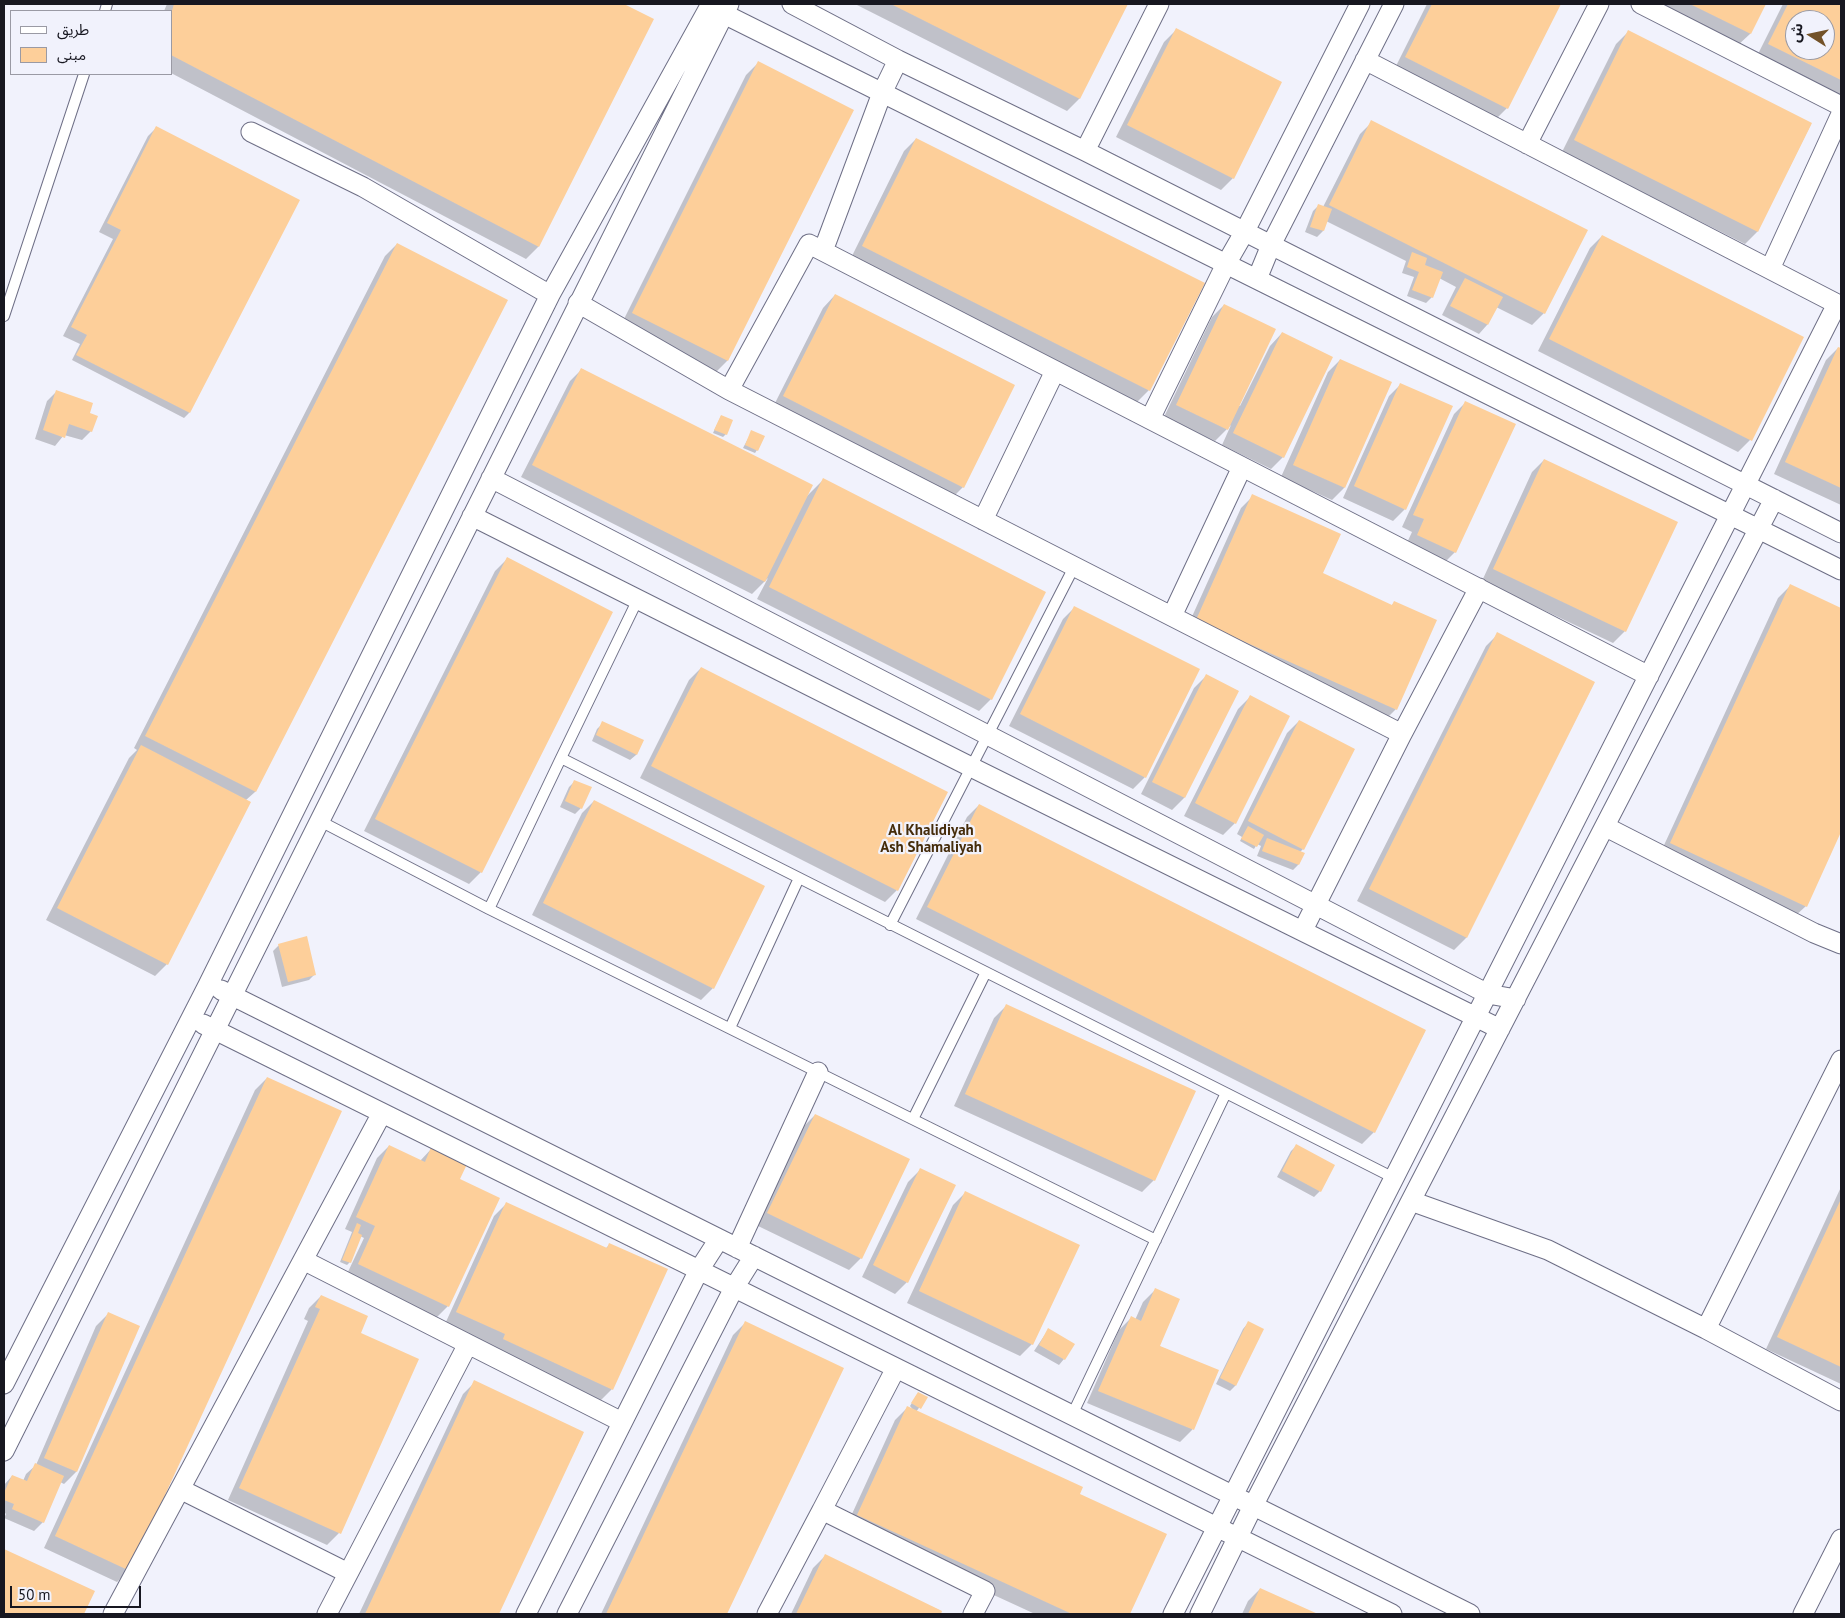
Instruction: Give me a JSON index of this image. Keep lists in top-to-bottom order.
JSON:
{
  "districts": ["Al Khalidiyah Ash Shamaliyah"],
  "legend": ["طريق", "مبنى"],
  "scale_bar": "50 m",
  "north": "left"
}
